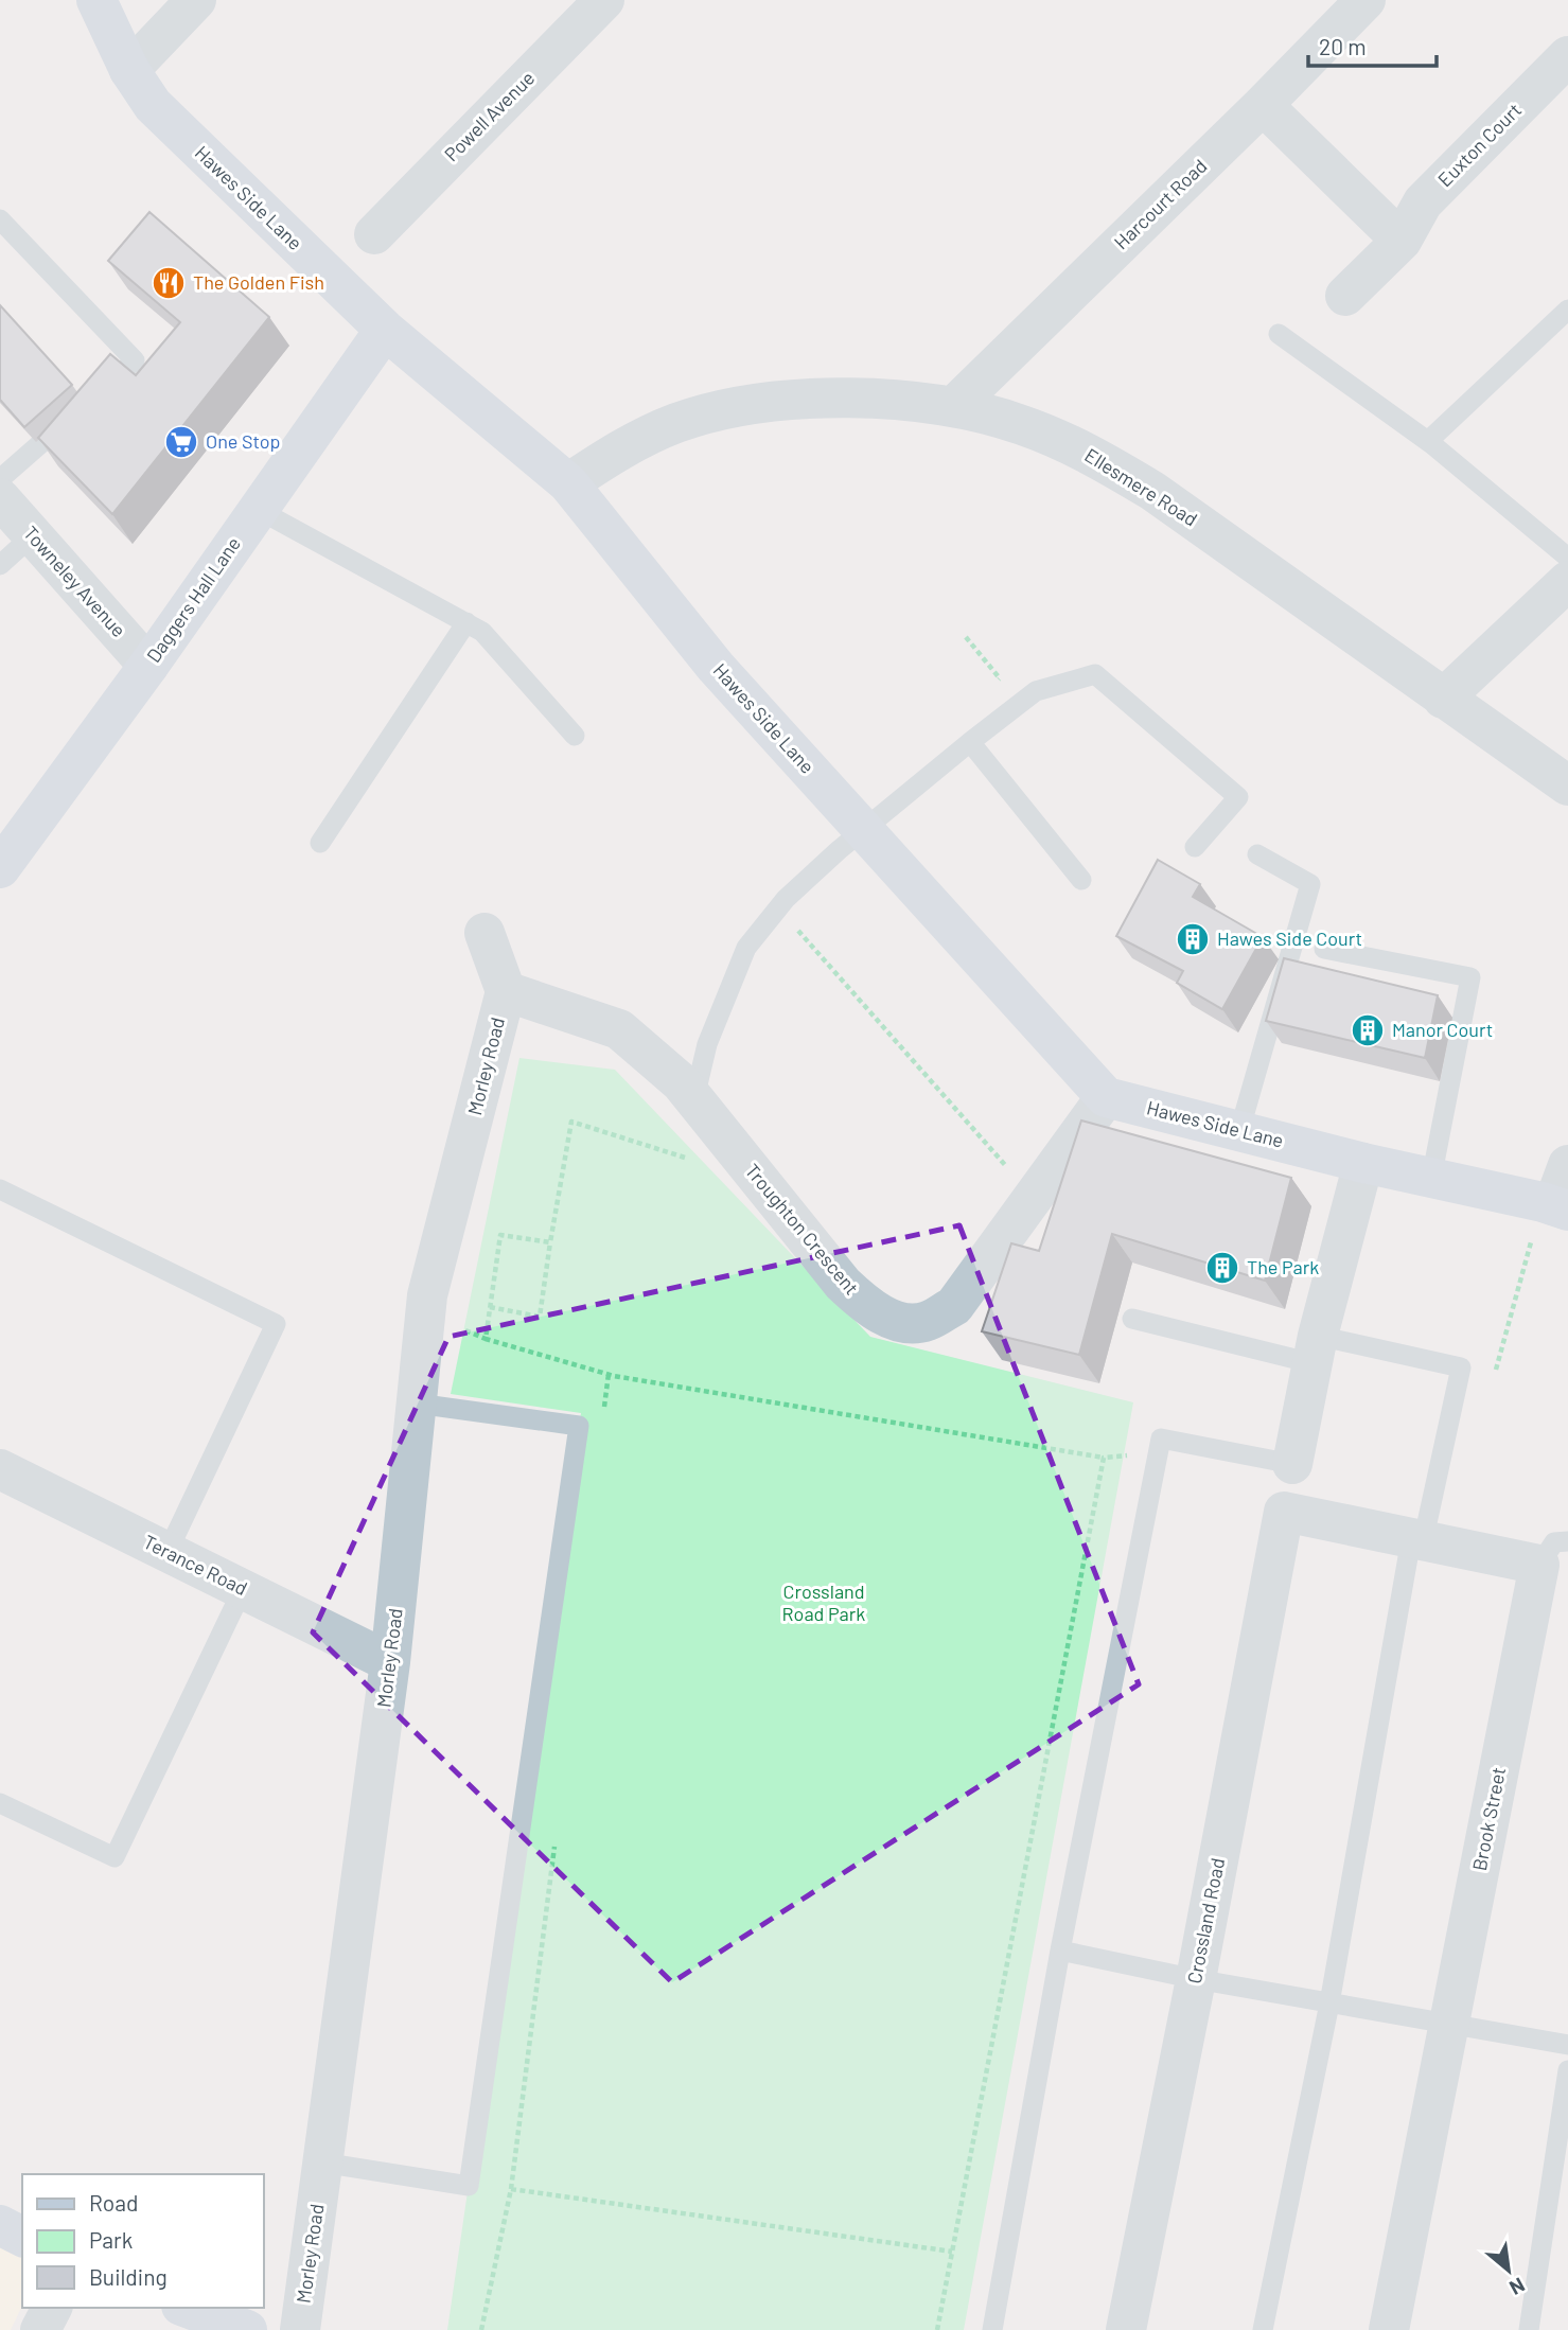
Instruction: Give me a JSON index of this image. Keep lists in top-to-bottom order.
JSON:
{
  "streets": {
    "main road": ["Hawes Side Lane", "Daggers Hall Lane"],
    "street": [
      "Powell Avenue",
      "Euxton Court",
      "Harcourt Road",
      "Ellesmere Road",
      "Towneley Avenue",
      "Morley Road",
      "Troughton Crescent",
      "Terance Road",
      "Brook Street",
      "Crossland Road"
    ]
  },
  "crossings": [
    ["Hawes Side Lane", "Ellesmere Road"],
    ["Hawes Side Lane", "Daggers Hall Lane"],
    ["Hawes Side Lane", "Troughton Crescent"],
    ["Harcourt Road", "Ellesmere Road"],
    ["Towneley Avenue", "Daggers Hall Lane"],
    ["Morley Road", "Troughton Crescent"],
    ["Morley Road", "Terance Road"],
    ["Brook Street", "Crossland Road"]
  ],
  "parks": ["Crossland Road Park"],
  "places": {
    "restaurant": ["The Golden Fish"],
    "supermarket": ["One Stop"],
    "building": ["Hawes Side Court", "Manor Court", "The Park"]
  },
  "legend": ["Road", "Park", "Building"],
  "scale_bar": "20 m",
  "north": "bottom right"
}
